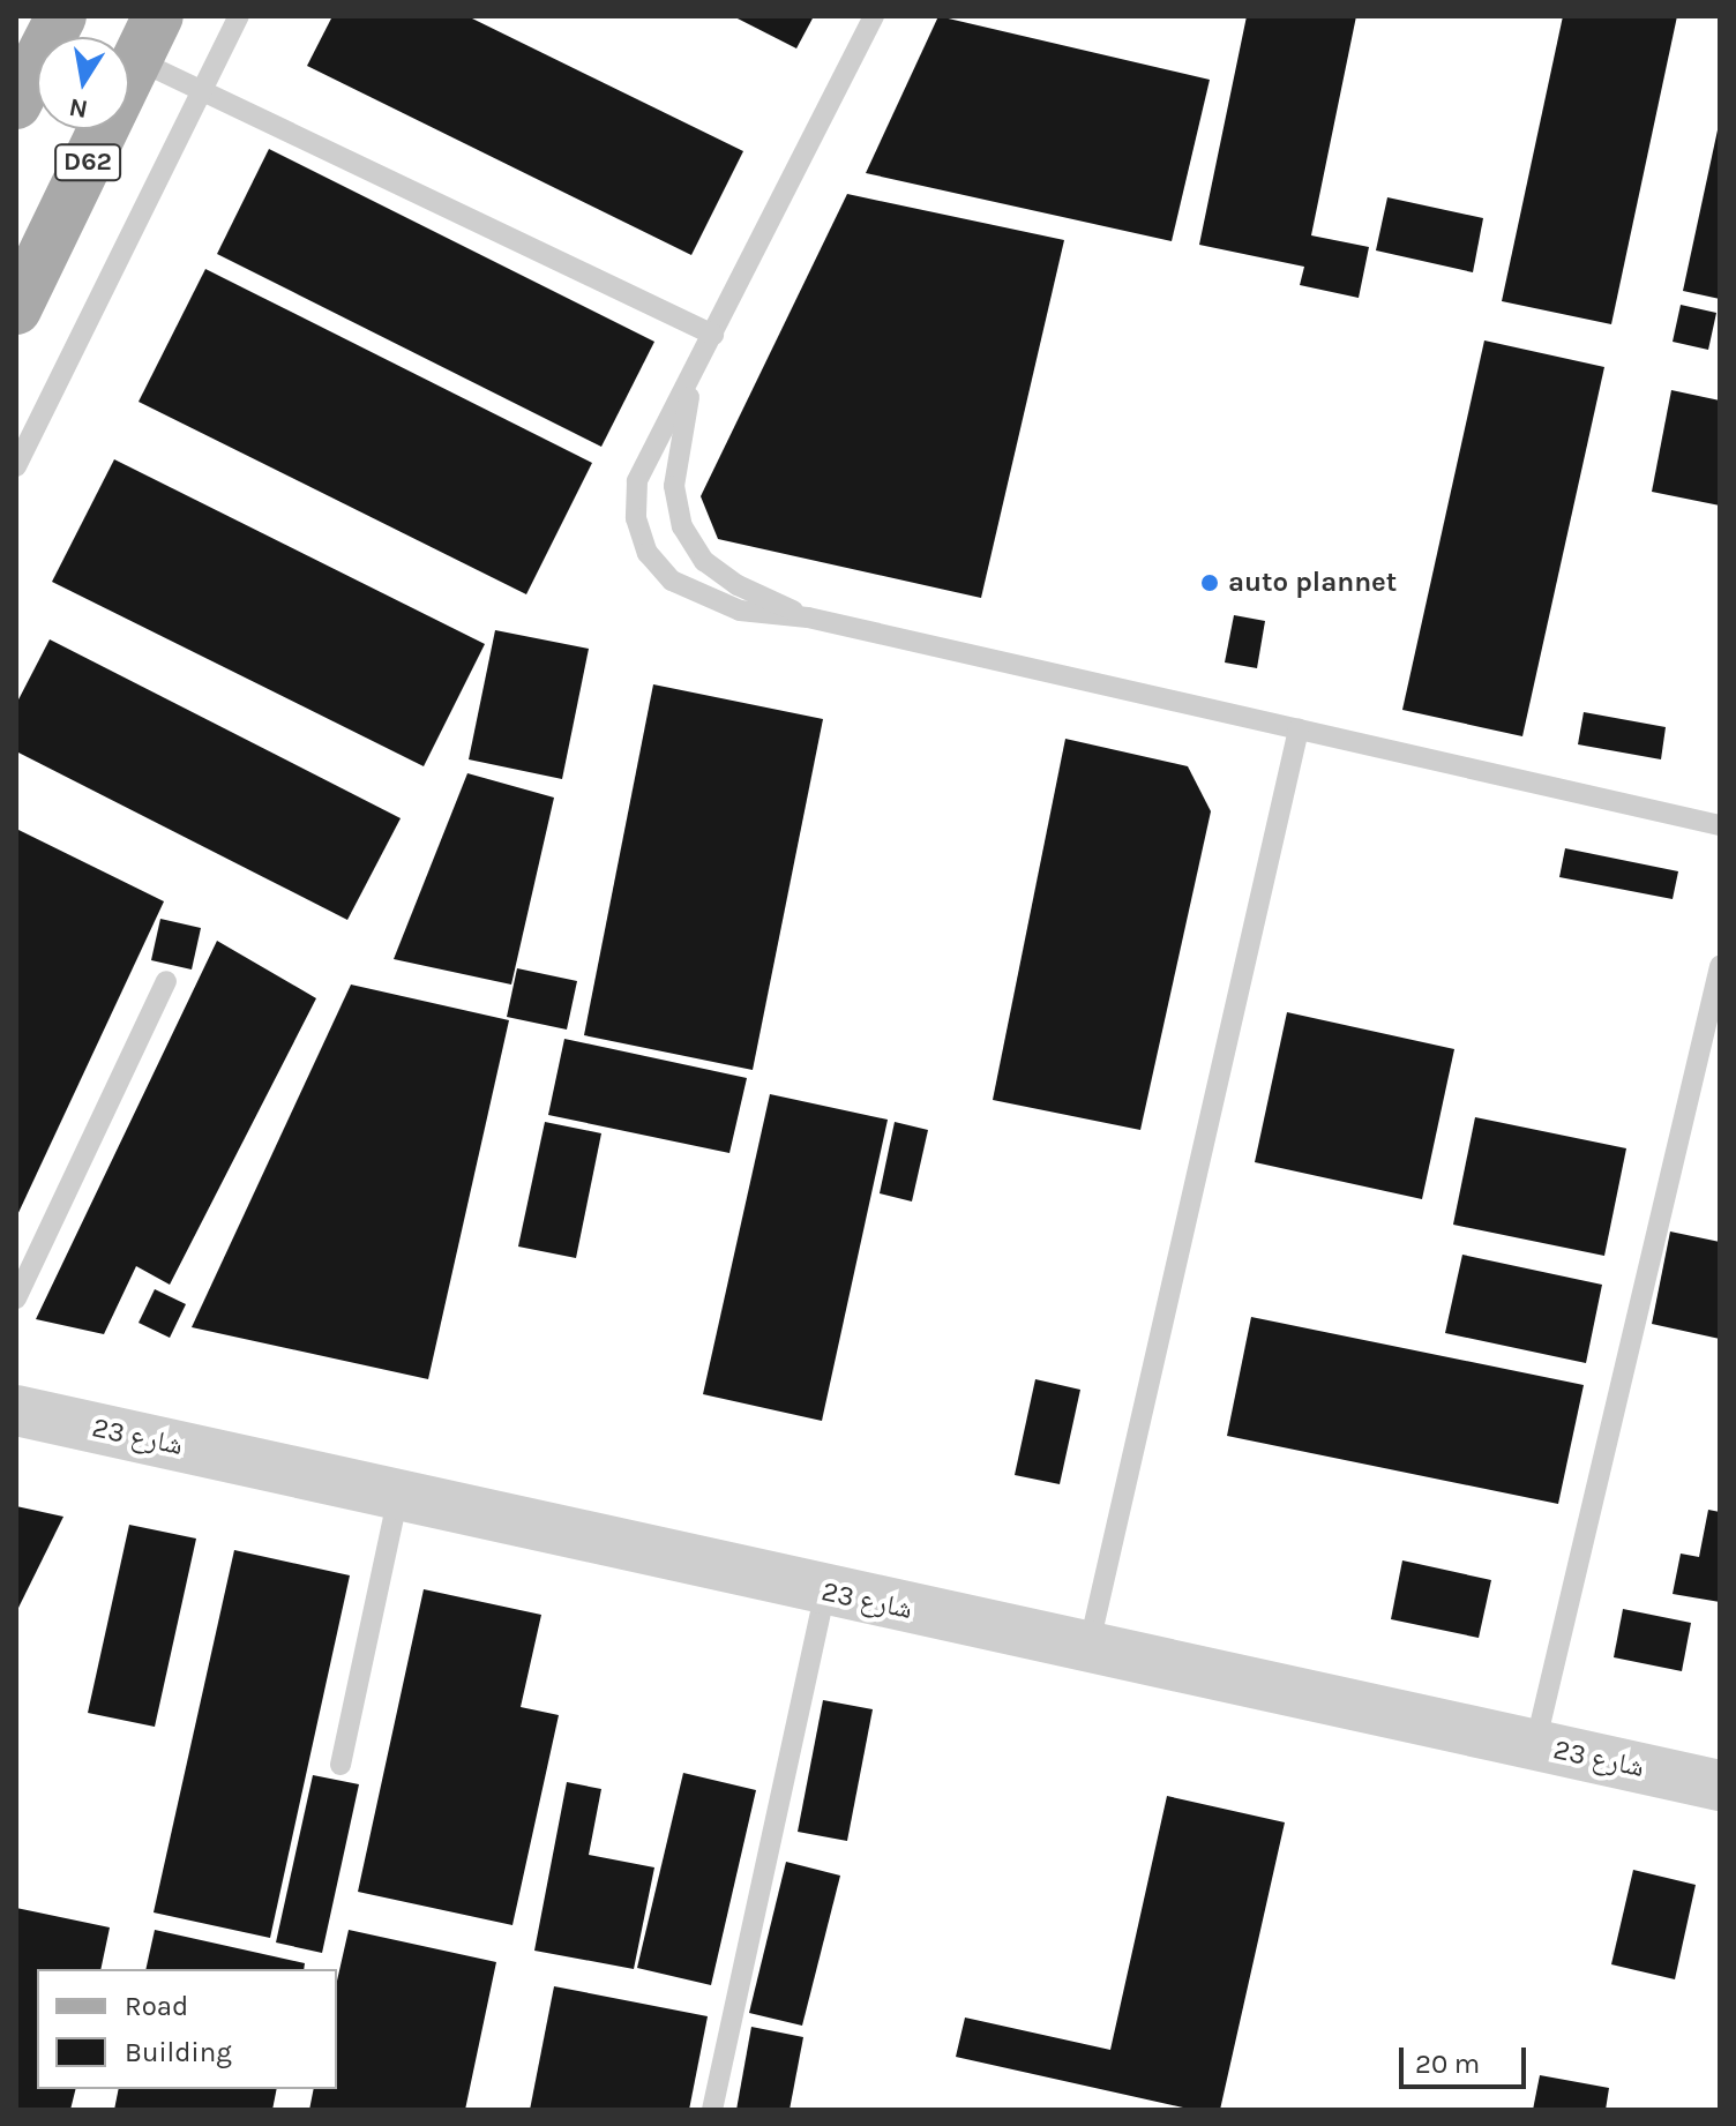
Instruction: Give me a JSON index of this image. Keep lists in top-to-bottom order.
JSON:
{
  "streets": {
    "main road": ["D62"],
    "street": ["شارع 23"]
  },
  "places": ["auto plannet"],
  "legend": ["Road", "Building"],
  "scale_bar": "20 m",
  "north": "bottom"
}
